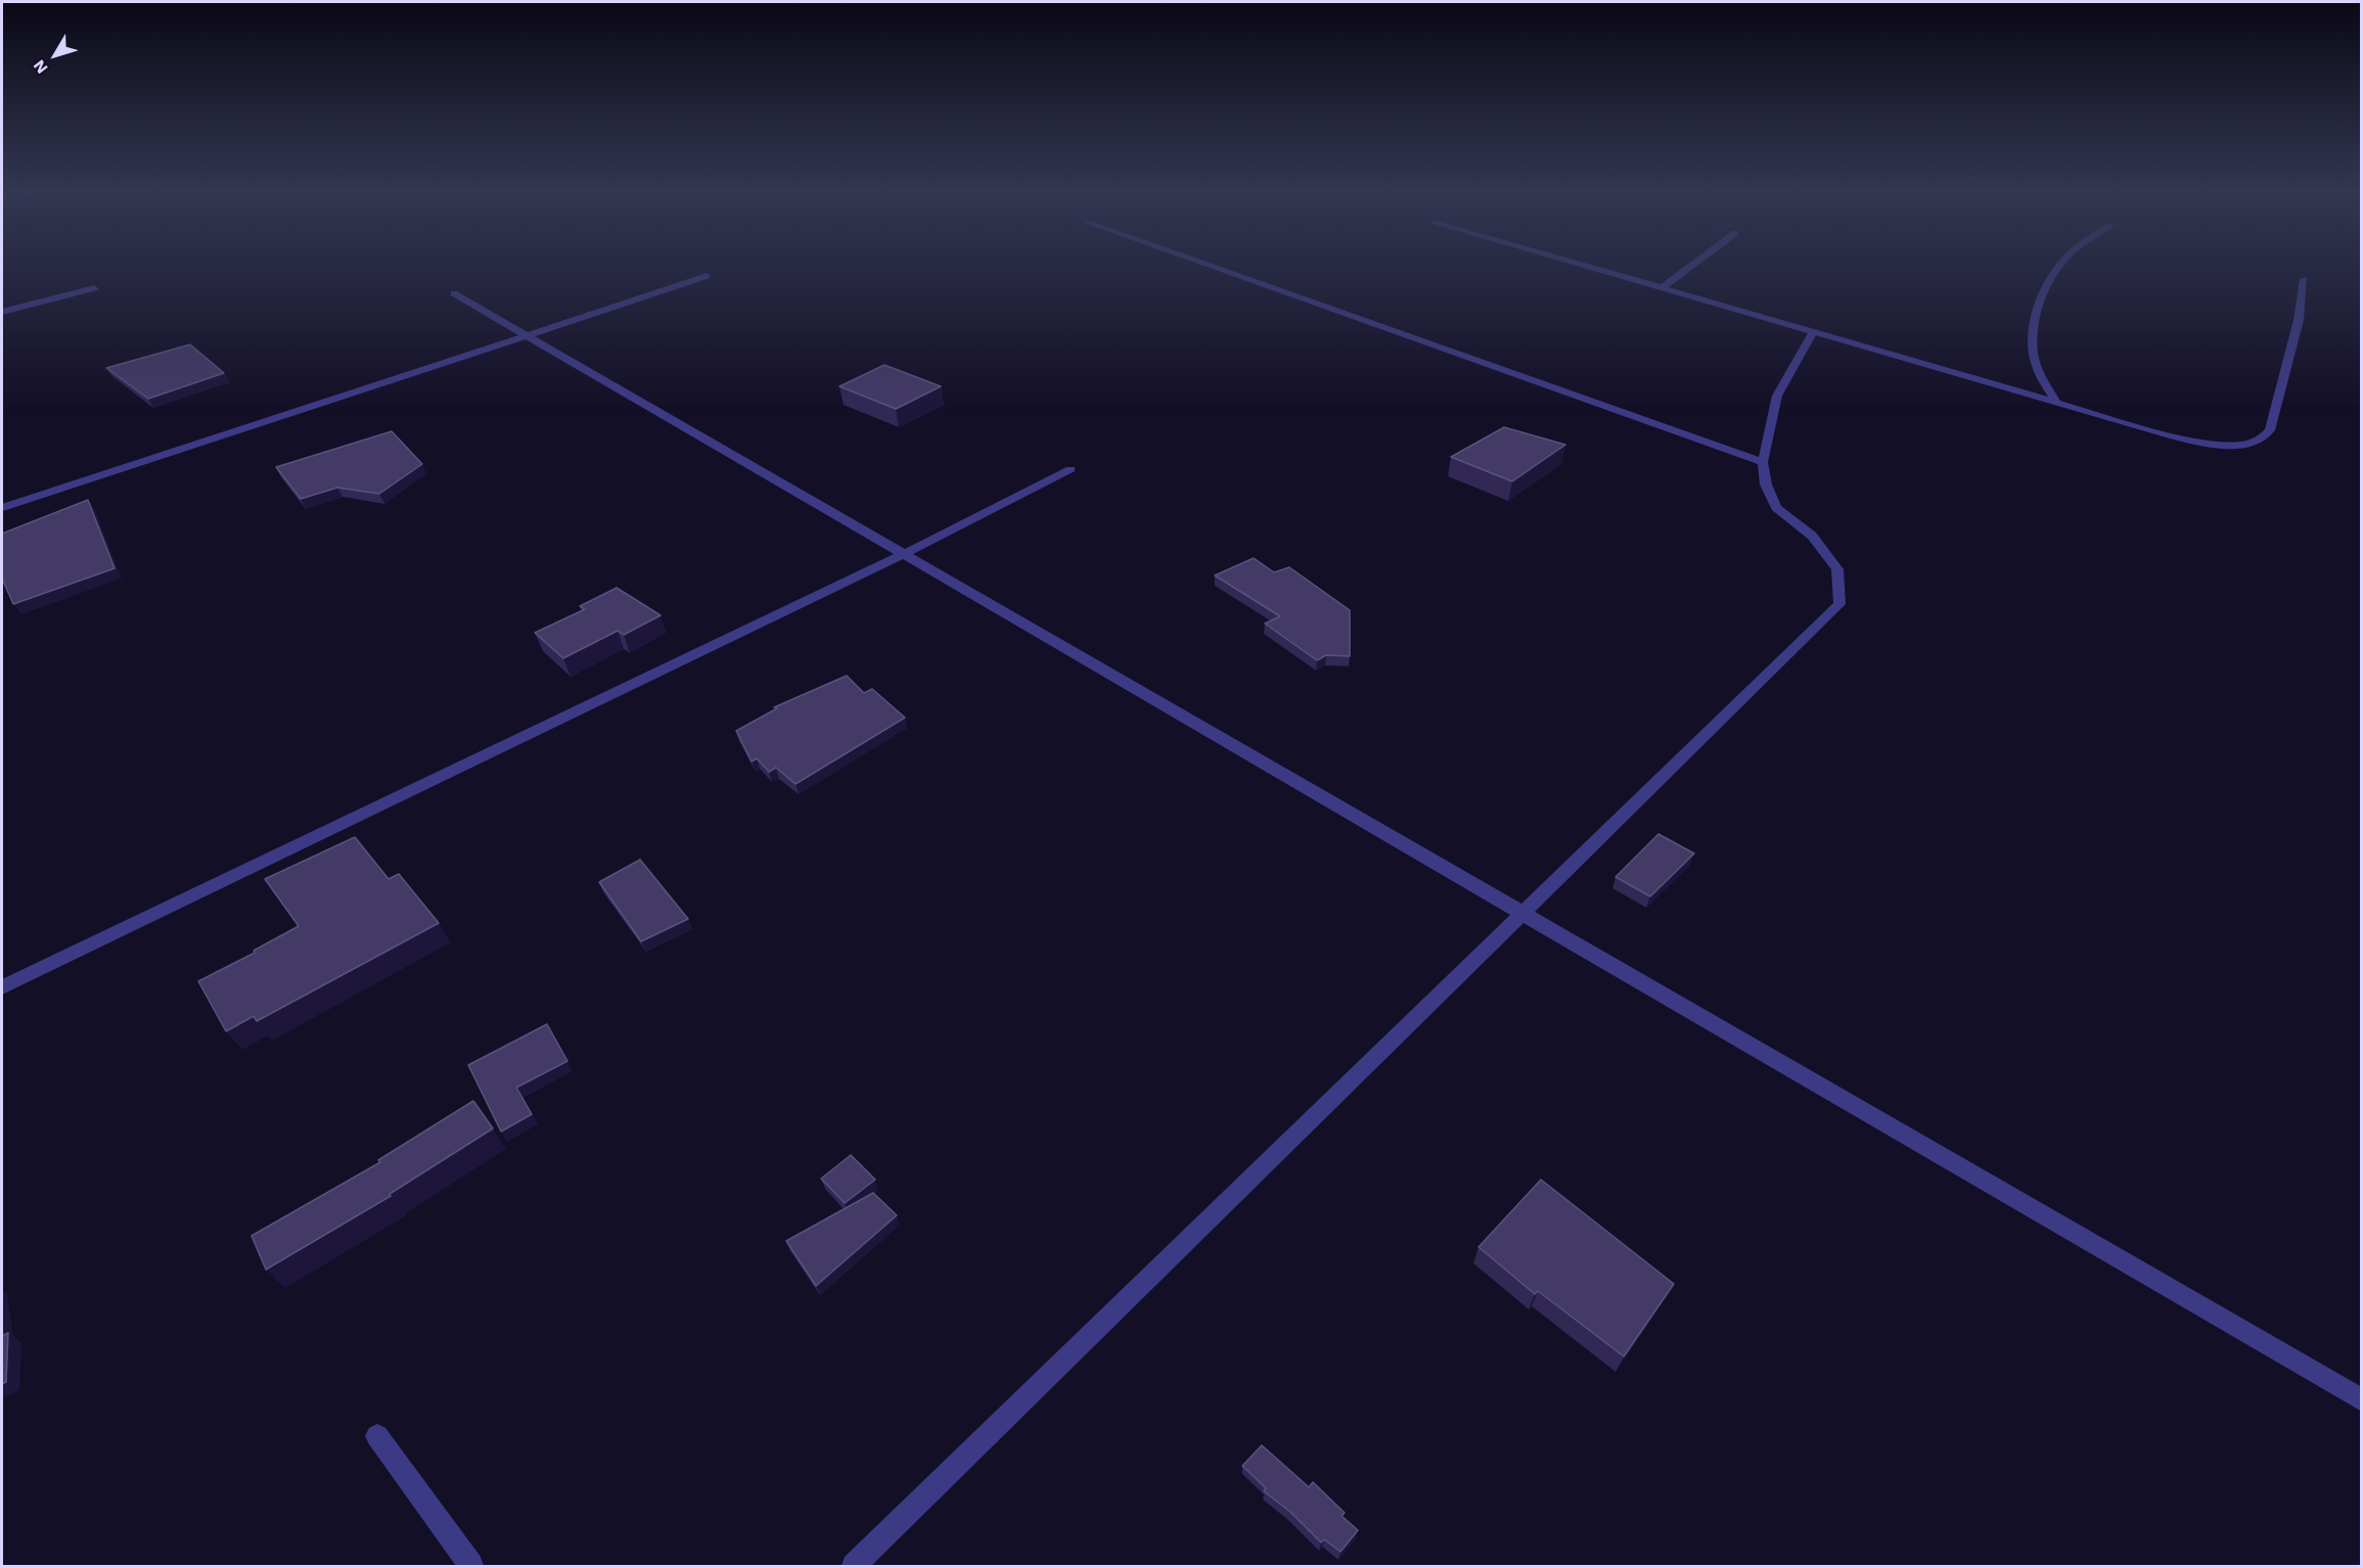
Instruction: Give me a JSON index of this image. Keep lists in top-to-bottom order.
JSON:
{
  "north": "bottom left"
}
